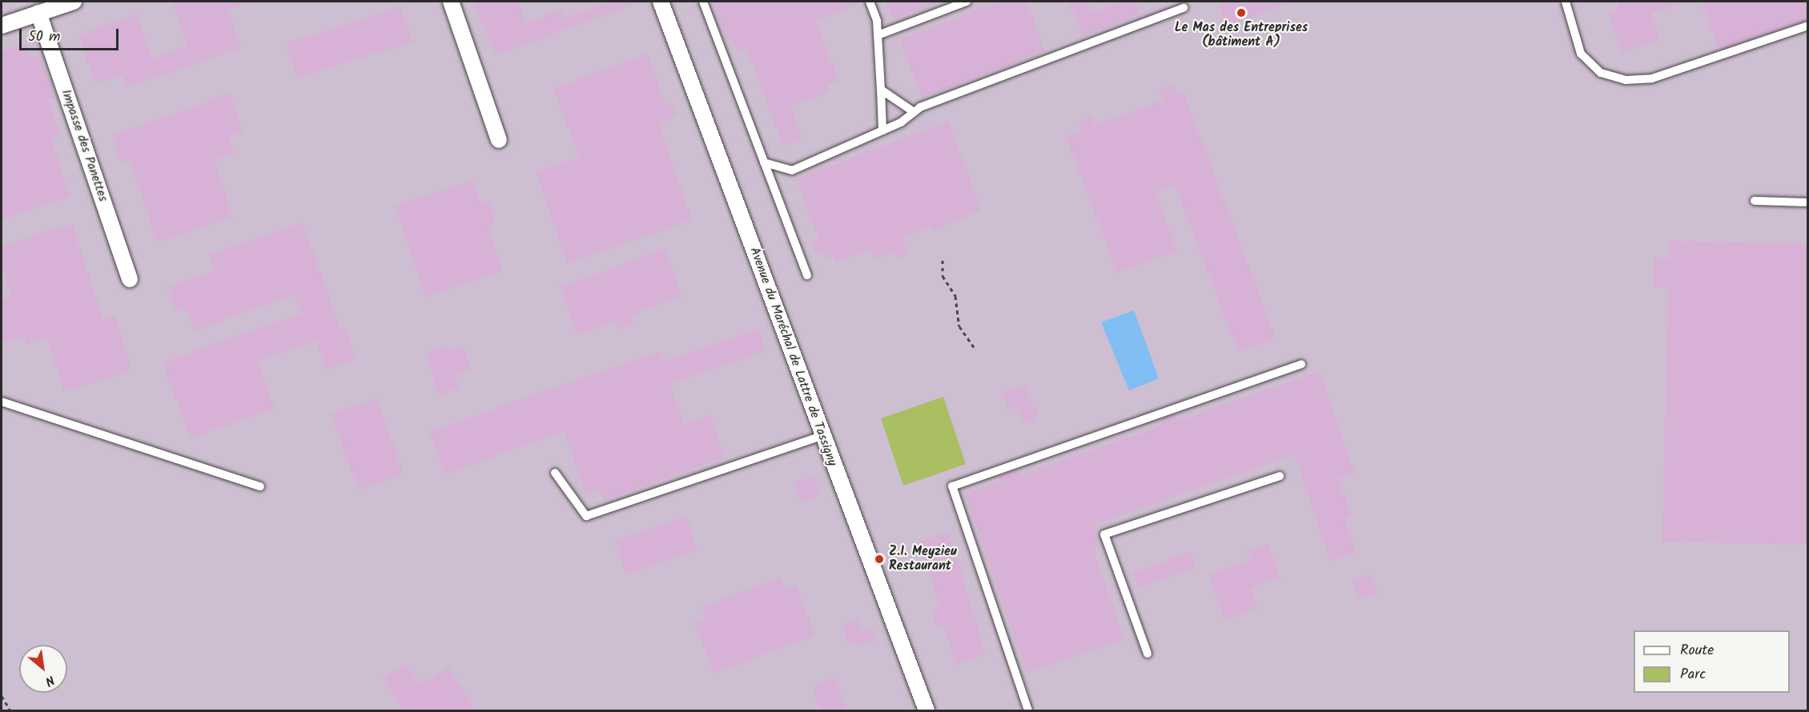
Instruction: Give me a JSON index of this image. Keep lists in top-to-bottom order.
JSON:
{
  "streets": {
    "street": ["Impasse des Panettes", "Avenue du Maréchal de Lattre de Tassigny"]
  },
  "places": ["Le Mas des Entreprises (bâtiment A)", "Z.I. Meyzieu Restaurant"],
  "legend": ["Route", "Parc"],
  "scale_bar": "50 m",
  "north": "bottom right"
}
